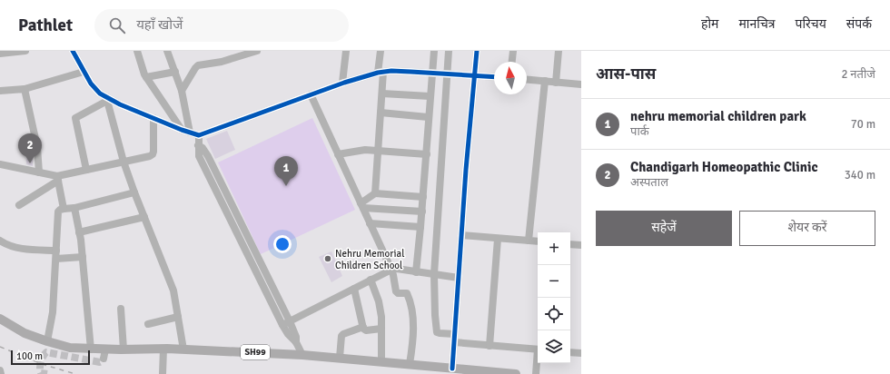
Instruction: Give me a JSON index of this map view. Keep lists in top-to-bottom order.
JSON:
{
  "streets": {
    "main road": ["SH99"]
  },
  "places": ["Nehru Memorial Children School"],
  "scale_bar": "100 m",
  "north": "top",
  "page": {
    "header": "Pathlet",
    "search": "यहाँ खोजें",
    "nav": [
      "होम",
      "मानचित्र",
      "परिचय",
      "संपर्क"
    ],
    "heading": ["आस-पास", "2 नतीजे"],
    "list": [
      {
        "mark": "1",
        "name": "nehru memorial children park",
        "note": "पार्क",
        "value": "70 m"
      },
      {
        "mark": "2",
        "name": "Chandigarh Homeopathic Clinic",
        "note": "अस्पताल",
        "value": "340 m"
      }
    ],
    "pins": ["2", "1"],
    "buttons": ["सहेजें", "शेयर करें"],
    "map_buttons": ["+", "−"],
    "scale": "100 m"
  }
}
